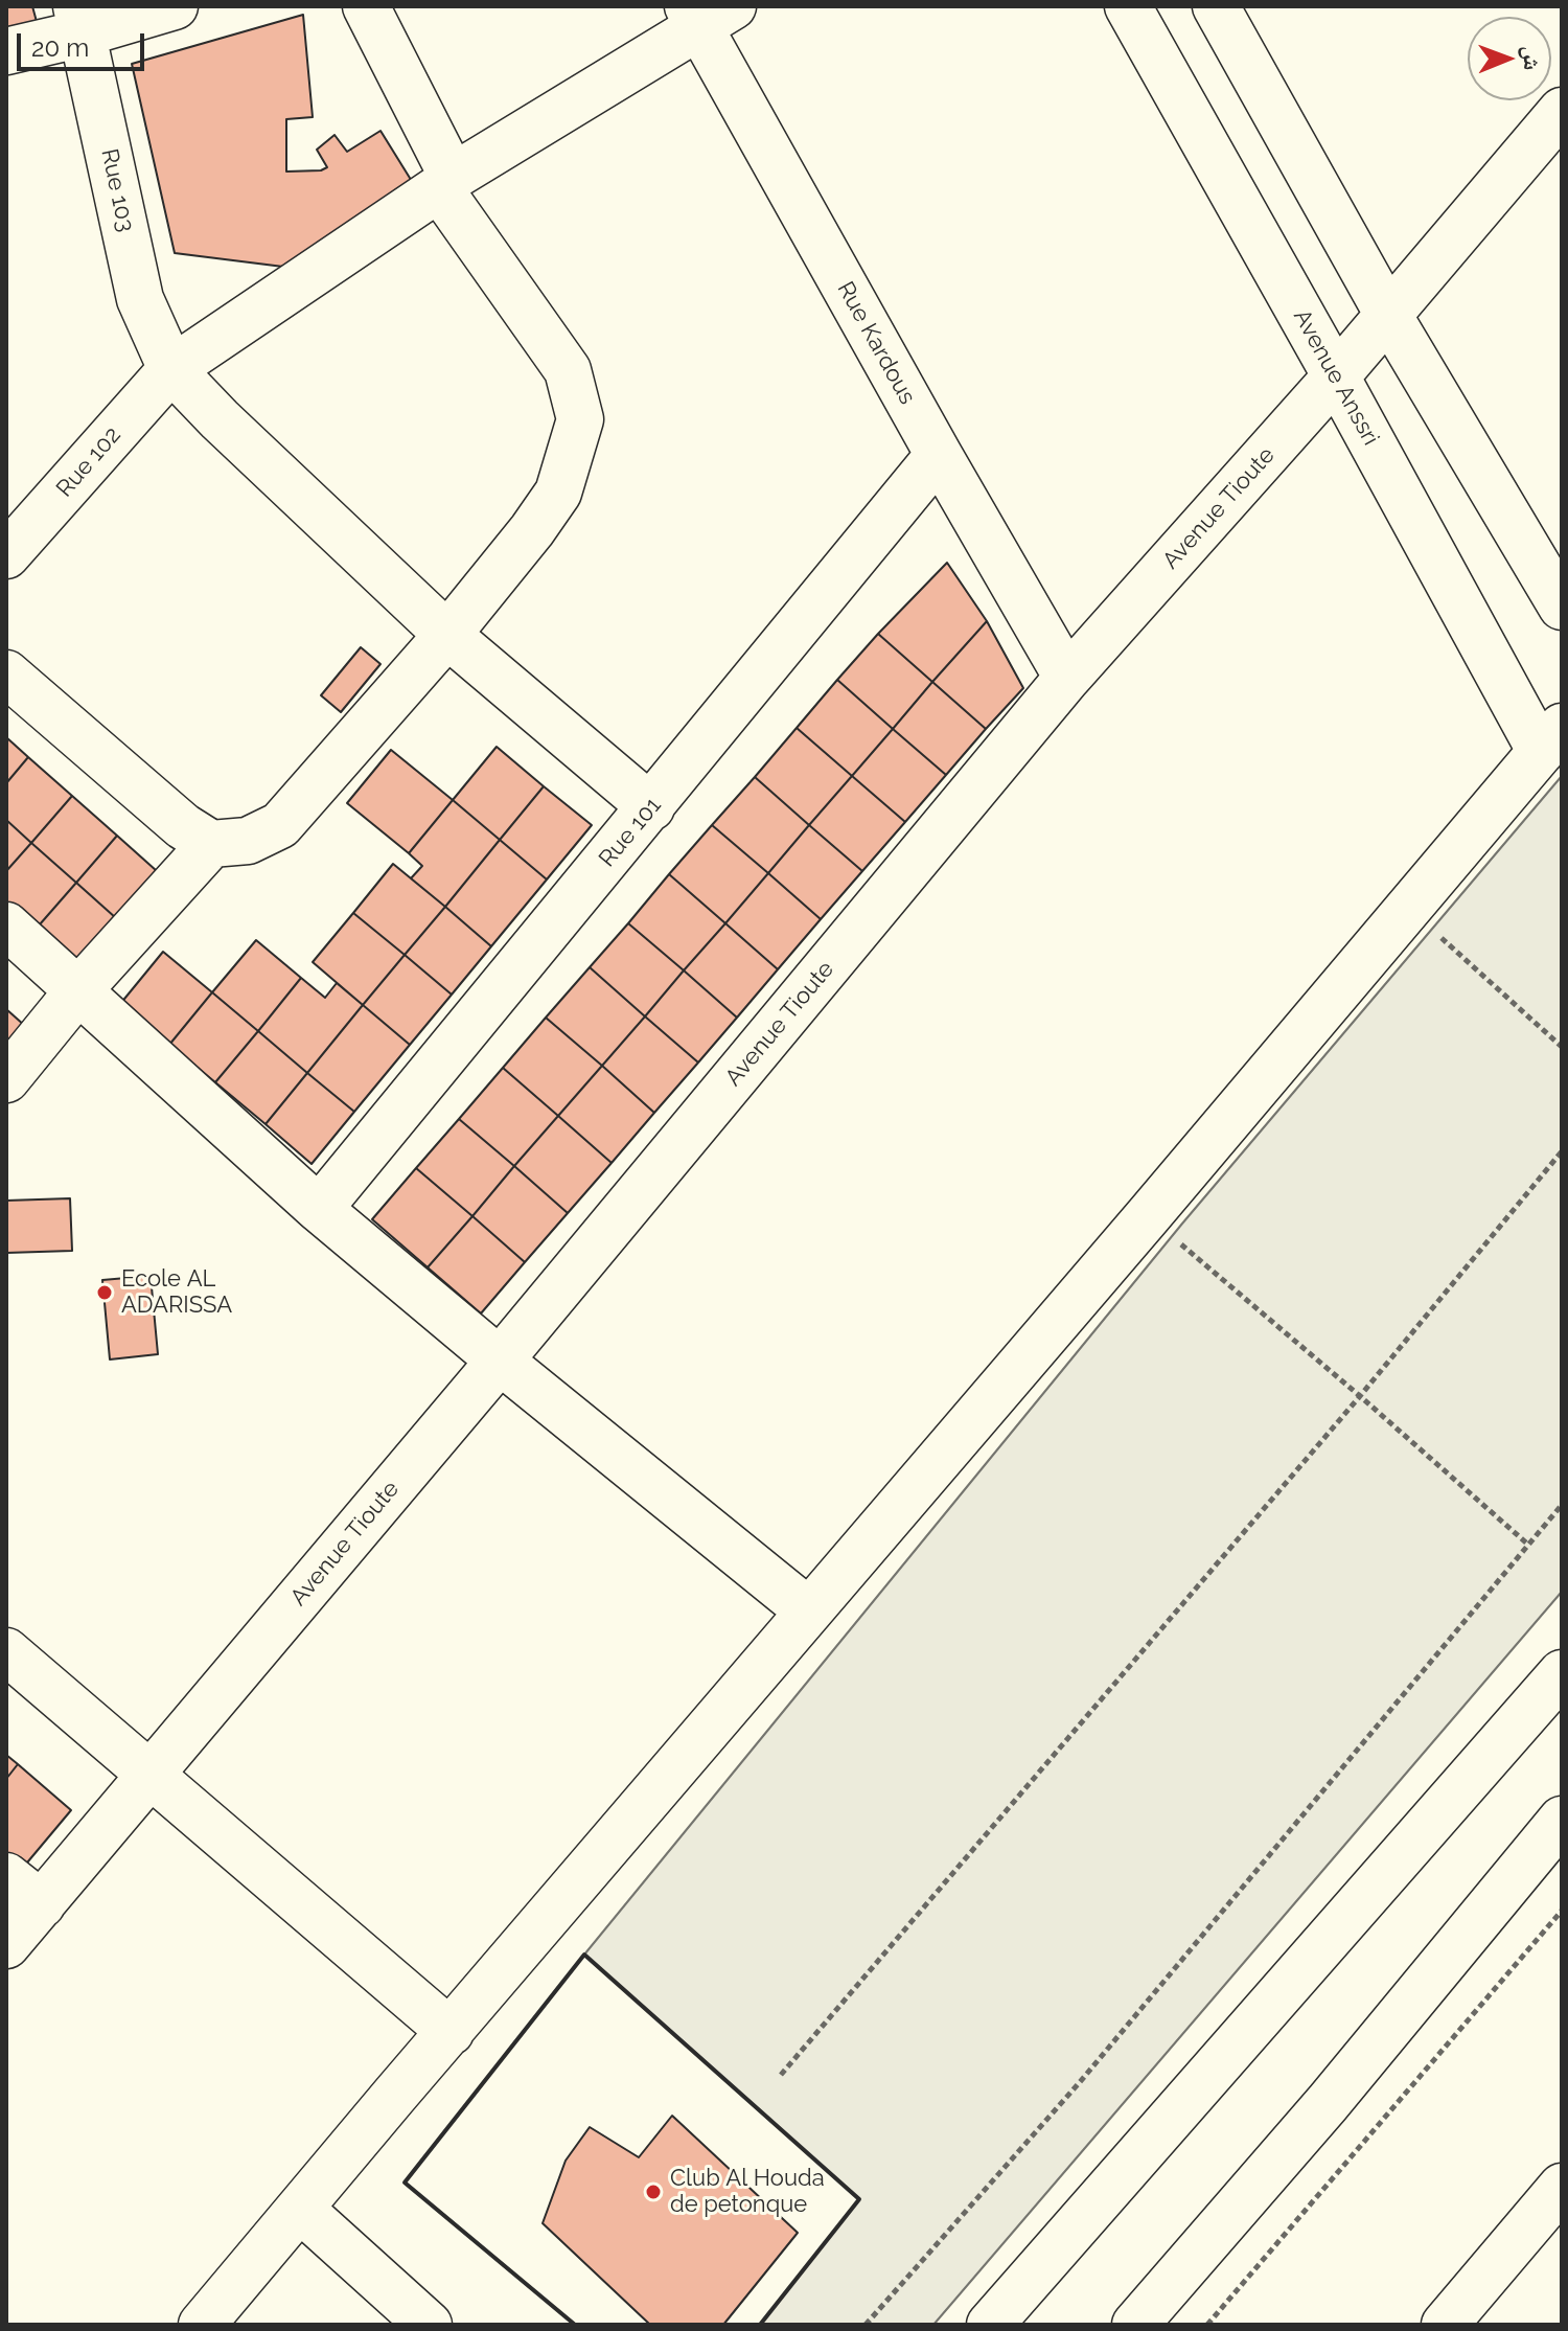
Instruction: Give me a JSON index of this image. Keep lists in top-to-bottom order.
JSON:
{
  "streets": {
    "main road": [
      "Rue 103",
      "Rue Kardous",
      "Avenue Anssri",
      "Rue 102",
      "Avenue Tioute",
      "Rue 101"
    ]
  },
  "crossings": [
    ["Rue 103", "Rue 102"],
    ["Rue 103", "Rue 101"],
    ["Rue Kardous", "Rue 102"],
    ["Rue Kardous", "Avenue Tioute"],
    ["Rue Kardous", "Rue 101"],
    ["Avenue Anssri", "Avenue Tioute"]
  ],
  "places": ["Ecole AL ADARISSA", "Club Al Houda de petonque"],
  "scale_bar": "20 m",
  "north": "right"
}
